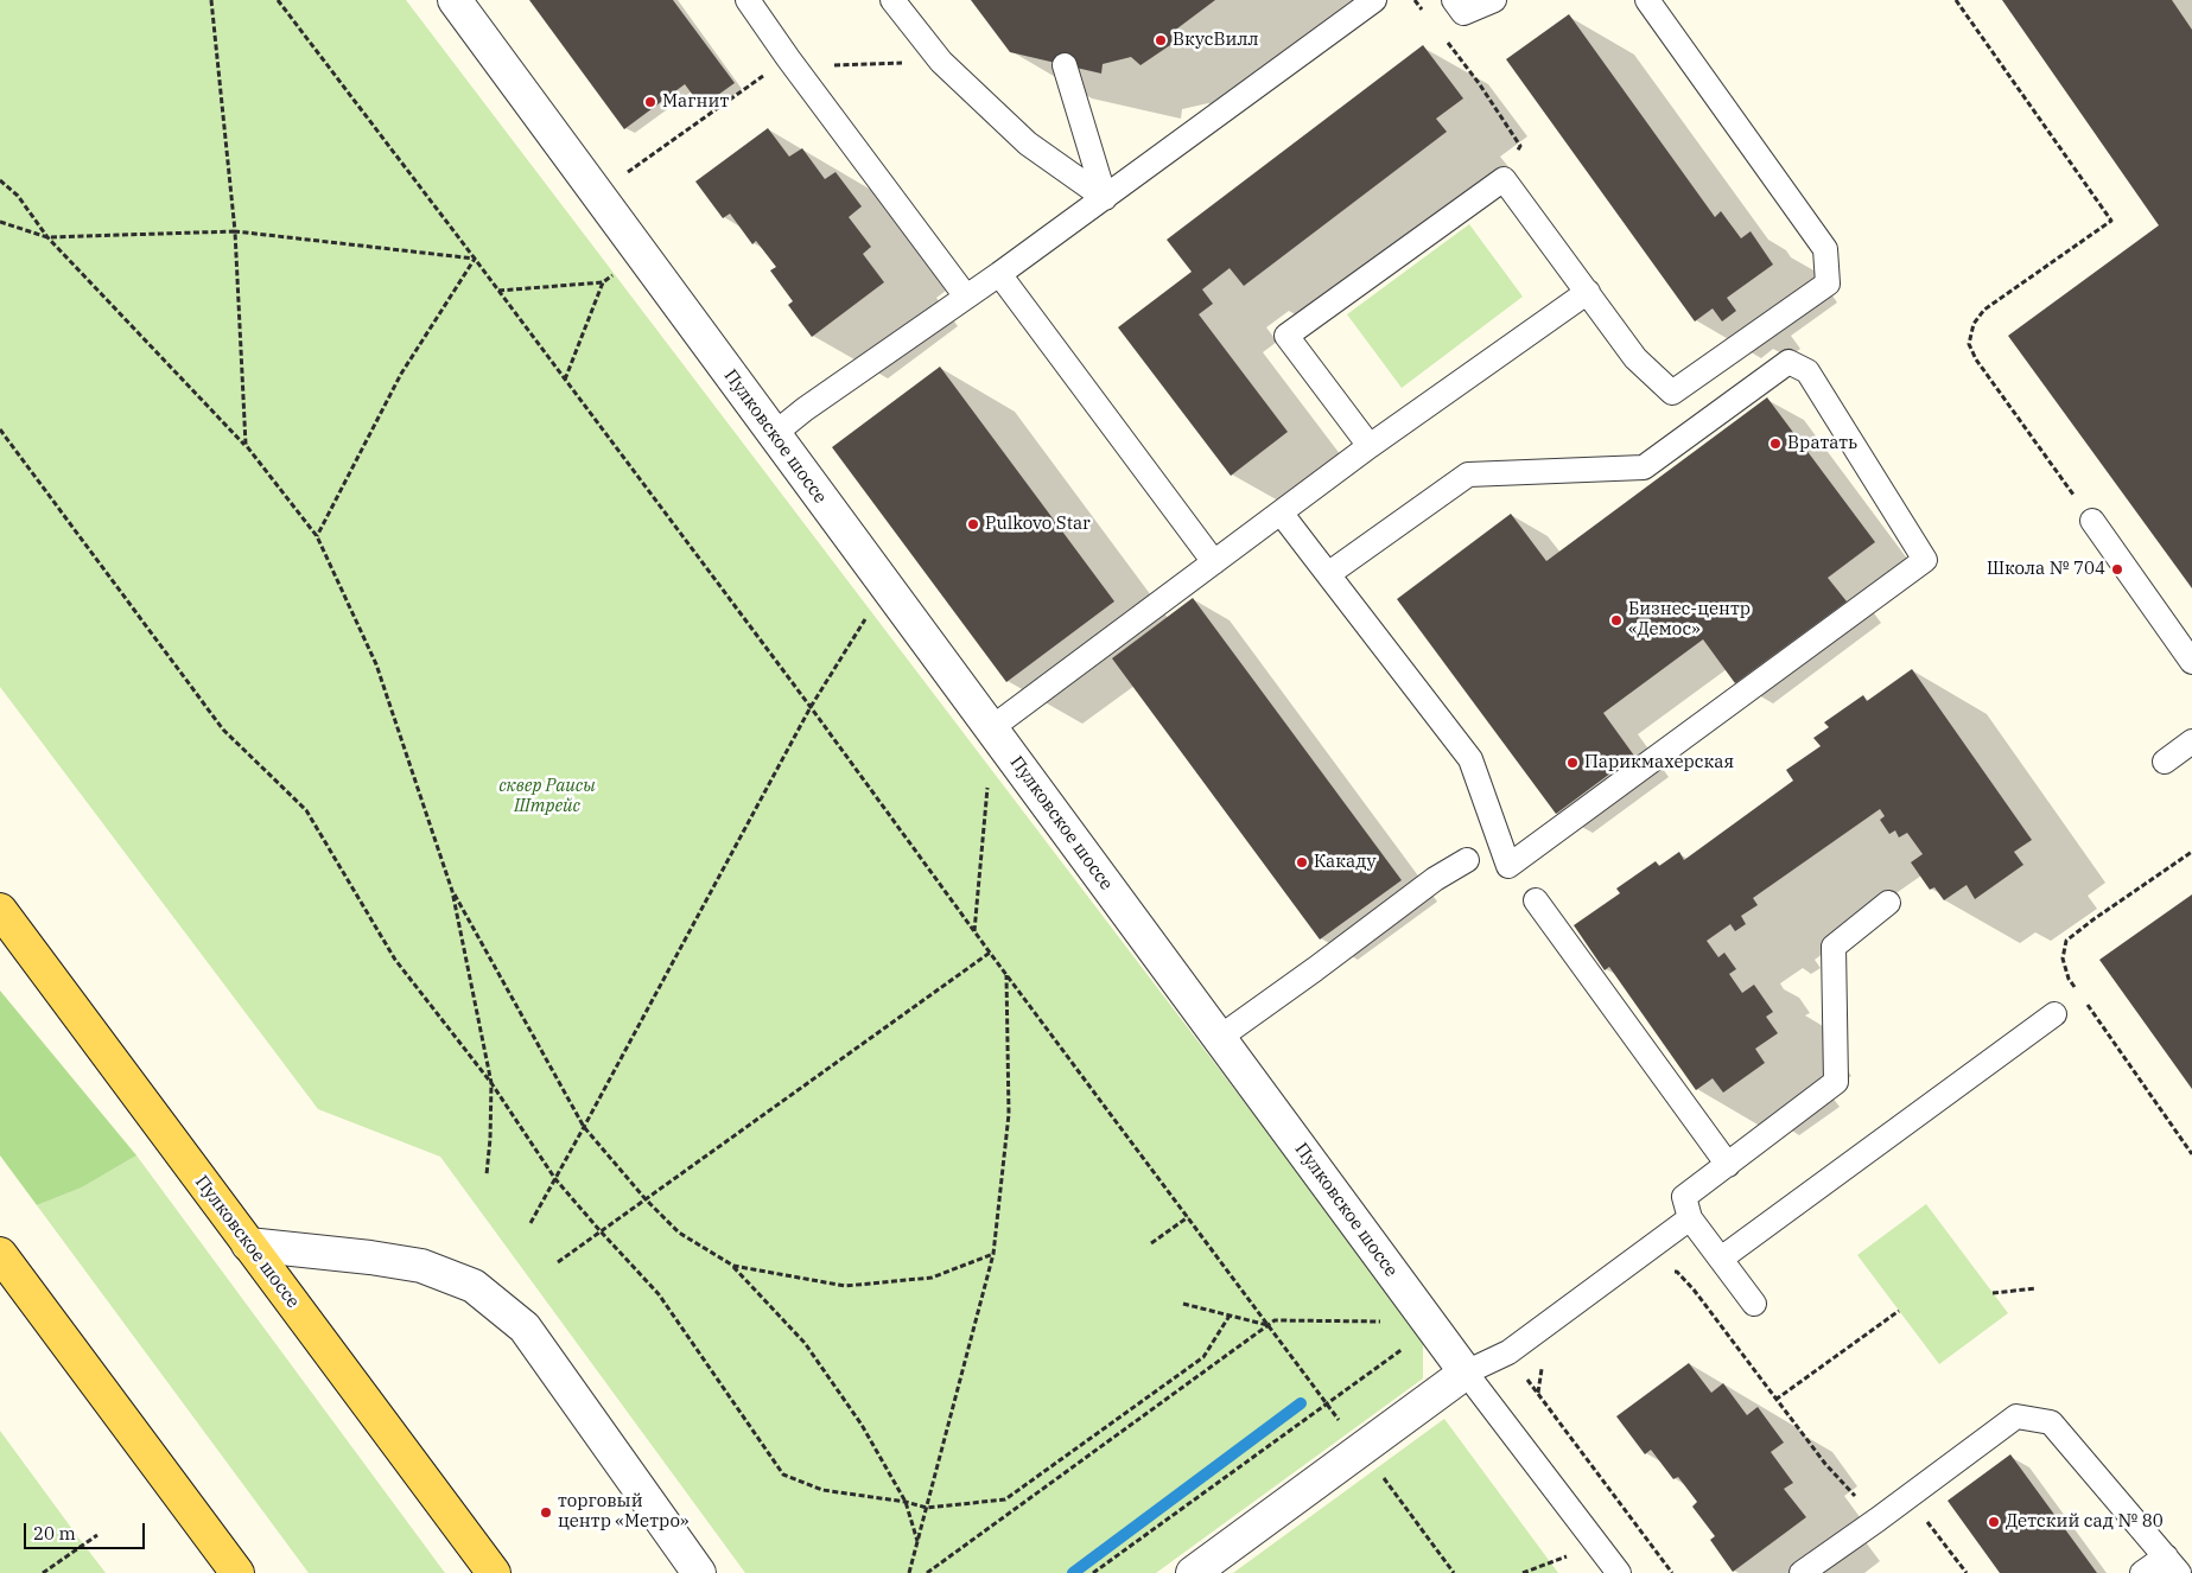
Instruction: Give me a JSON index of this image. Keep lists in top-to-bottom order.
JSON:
{
  "streets": {
    "main road": ["Пулковское шоссе"]
  },
  "parks": ["сквер Раисы Штрейс"],
  "places": [
    "ВкусВилл",
    "Магнит",
    "Вратать",
    "Pulkovo Star",
    "Школа № 704",
    "Бизнес-центр «Демос»",
    "Парикмахерская",
    "Какаду",
    "торговый центр «Метро»",
    "Детский сад № 80"
  ],
  "scale_bar": "20 m"
}
